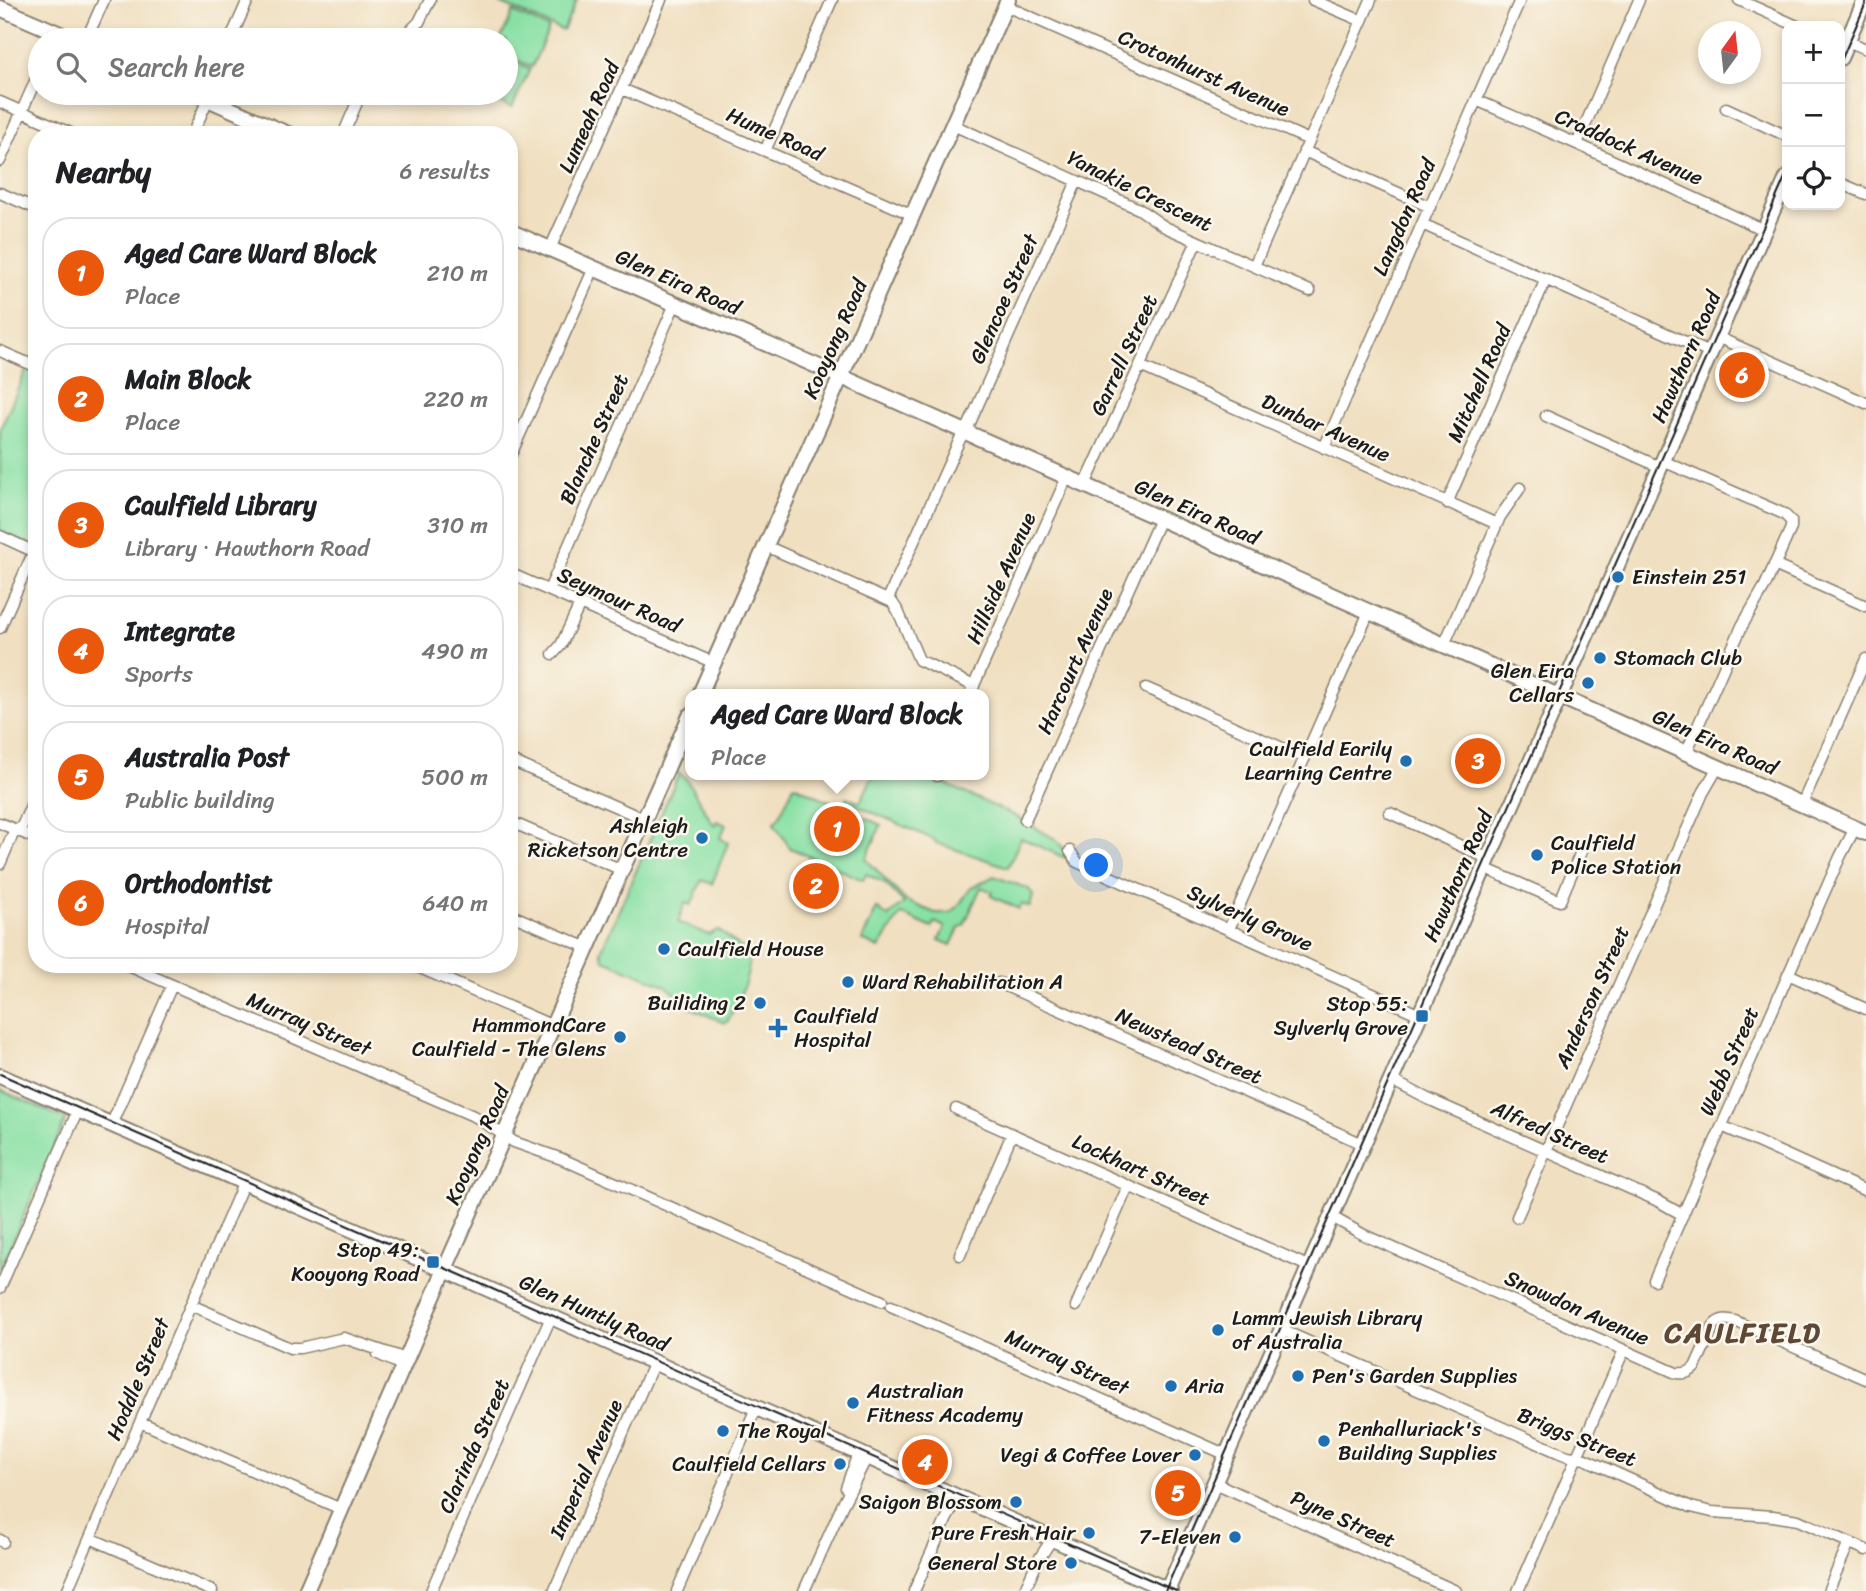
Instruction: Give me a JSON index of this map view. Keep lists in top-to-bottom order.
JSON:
{
  "streets": {
    "main road": [
      "Glen Eira Road",
      "Kooyong Road",
      "Hawthorn Road",
      "Glen Huntly Road"
    ],
    "street": [
      "Crotonhurst Avenue",
      "Lumeah Road",
      "Hume Road",
      "Craddock Avenue",
      "Yanakie Crescent",
      "Langdon Road",
      "Glencoe Street",
      "Garrell Street",
      "Mitchell Road",
      "Dunbar Avenue",
      "Blanche Street",
      "Hillside Avenue",
      "Seymour Road",
      "Harcourt Avenue",
      "Sylverly Grove",
      "Anderson Street",
      "Murray Street",
      "Newstead Street",
      "Webb Street",
      "Alfred Street",
      "Lockhart Street",
      "Snowdon Avenue",
      "Hoddle Street",
      "Briggs Street",
      "Clarinda Street",
      "Imperial Avenue",
      "Pyne Street"
    ]
  },
  "crossings": [
    ["Crotonhurst Avenue", "Kooyong Road"],
    ["Lumeah Road", "Hume Road"],
    ["Lumeah Road", "Glen Eira Road"],
    ["Hume Road", "Kooyong Road"],
    ["Craddock Avenue", "Langdon Road"],
    ["Craddock Avenue", "Hawthorn Road"],
    ["Yanakie Crescent", "Glencoe Street"],
    ["Yanakie Crescent", "Kooyong Road"],
    ["Yanakie Crescent", "Garrell Street"],
    ["Langdon Road", "Dunbar Avenue"],
    ["Glen Eira Road", "Glencoe Street"],
    ["Glen Eira Road", "Kooyong Road"],
    ["Glen Eira Road", "Garrell Street"],
    ["Glen Eira Road", "Hawthorn Road"],
    ["Glen Eira Road", "Blanche Street"],
    ["Glen Eira Road", "Hillside Avenue"],
    ["Glen Eira Road", "Harcourt Avenue"],
    ["Glen Eira Road", "Anderson Street"],
    ["Glen Eira Road", "Webb Street"],
    ["Kooyong Road", "Seymour Road"],
    ["Kooyong Road", "Murray Street"],
    ["Kooyong Road", "Glen Huntly Road"],
    ["Garrell Street", "Dunbar Avenue"],
    ["Hawthorn Road", "Sylverly Grove"],
    ["Hawthorn Road", "Murray Street"],
    ["Hawthorn Road", "Newstead Street"],
    ["Hawthorn Road", "Alfred Street"],
    ["Hawthorn Road", "Lockhart Street"],
    ["Hawthorn Road", "Snowdon Avenue"],
    ["Hawthorn Road", "Glen Huntly Road"],
    ["Hawthorn Road", "Briggs Street"],
    ["Hawthorn Road", "Pyne Street"],
    ["Mitchell Road", "Dunbar Avenue"],
    ["Blanche Street", "Seymour Road"],
    ["Anderson Street", "Alfred Street"],
    ["Webb Street", "Alfred Street"],
    ["Glen Huntly Road", "Hoddle Street"],
    ["Glen Huntly Road", "Clarinda Street"],
    ["Glen Huntly Road", "Imperial Avenue"]
  ],
  "districts": ["CAULFIELD"],
  "places": {
    "other": [
      "Einstein 251",
      "Stomach Club",
      "Glen Eira Cellars",
      "Caulfield Earily Learning Centre",
      "Ashleigh Ricketson Centre",
      "Caulfield Police Station",
      "Caulfield House",
      "Ward Rehabilitation A",
      "Builiding 2",
      "HammondCare Caulfield - The Glens",
      "Lamm Jewish Library of Australia",
      "Pen's Garden Supplies",
      "Aria",
      "Australian Fitness Academy",
      "The Royal",
      "Penhalluriack's Building Supplies",
      "Vegi & Coffee Lover",
      "Caulfield Cellars",
      "Saigon Blossom",
      "Pure Fresh Hair",
      "7-Eleven",
      "General Store"
    ],
    "transit": ["Stop 55: Sylverly Grove", "Stop 49: Kooyong Road"],
    "health": ["Caulfield Hospital"]
  },
  "north": "top",
  "page": {
    "map_buttons": ["+", "−"],
    "search": "Search here",
    "heading": ["Nearby", "6 results"],
    "list": [
      {
        "mark": "1",
        "name": "Aged Care Ward Block",
        "note": "Place",
        "value": "210 m"
      },
      {
        "mark": "2",
        "name": "Main Block",
        "note": "Place",
        "value": "220 m"
      },
      {
        "mark": "3",
        "name": "Caulfield Library",
        "note": "Library · Hawthorn Road",
        "value": "310 m"
      },
      {
        "mark": "4",
        "name": "Integrate",
        "note": "Sports",
        "value": "490 m"
      },
      {
        "mark": "5",
        "name": "Australia Post",
        "note": "Public building",
        "value": "500 m"
      },
      {
        "mark": "6",
        "name": "Orthodontist",
        "note": "Hospital",
        "value": "640 m"
      }
    ],
    "pins": [
      "6",
      "3",
      "1",
      "2",
      "4",
      "5"
    ],
    "popup": ["Aged Care Ward Block", "Place"]
  }
}
